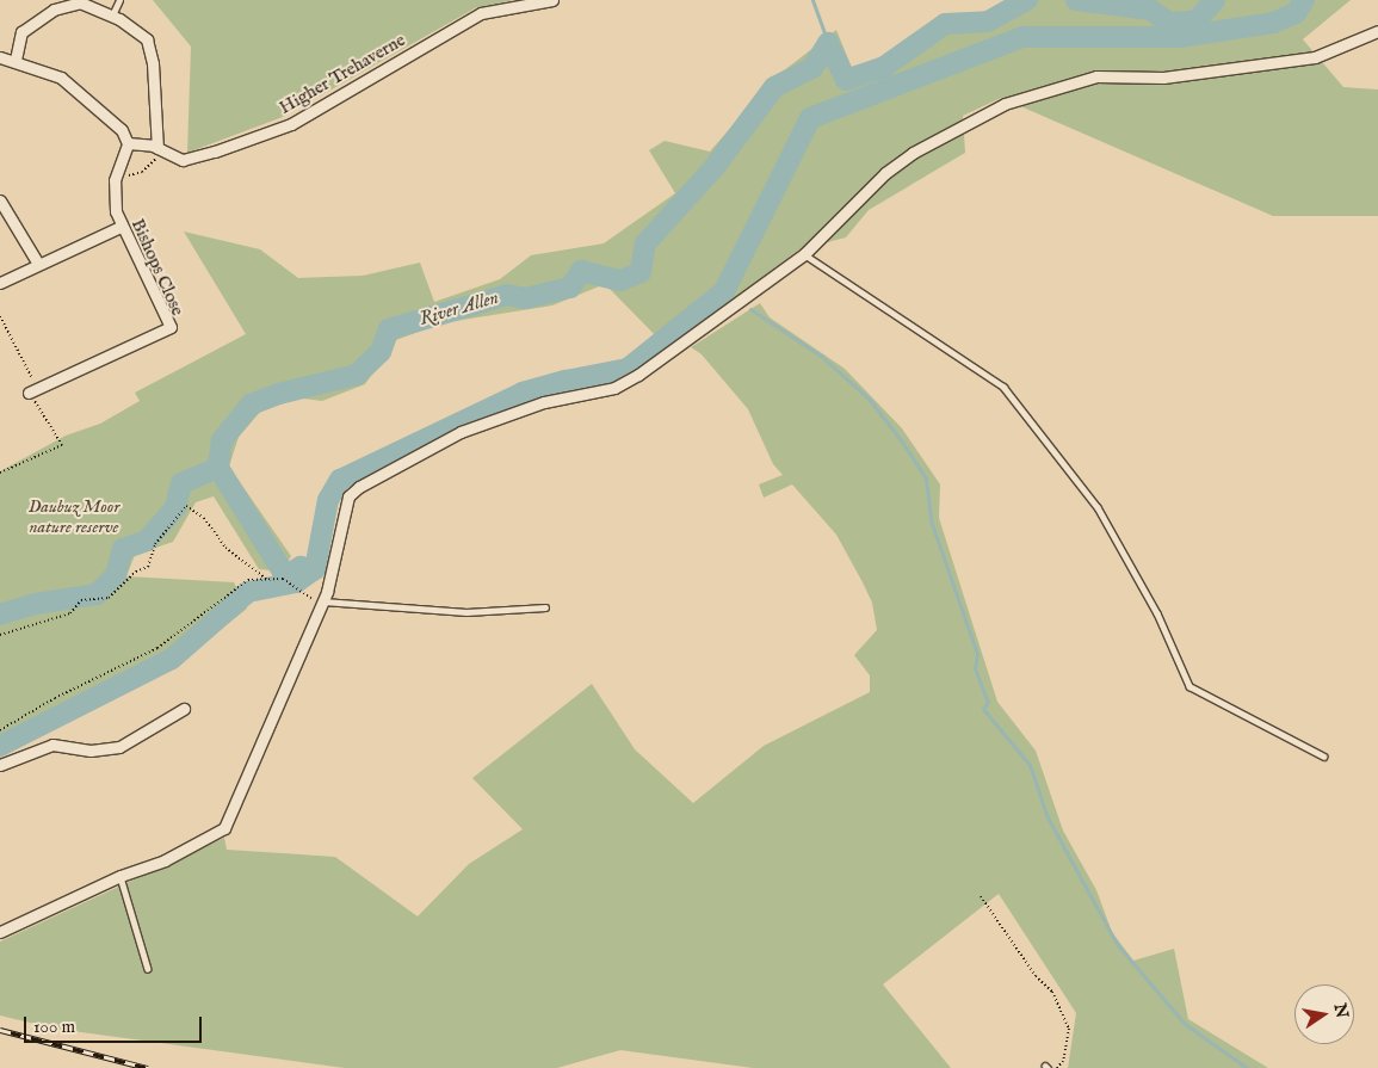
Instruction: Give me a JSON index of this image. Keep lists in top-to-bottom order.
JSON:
{
  "streets": {
    "street": ["Higher Trehaverne", "Bishops Close"]
  },
  "crossings": [
    ["Higher Trehaverne", "Bishops Close"]
  ],
  "water": ["River Allen"],
  "parks": ["Daubuz Moor nature reserve"],
  "scale_bar": "100 m",
  "north": "right"
}
